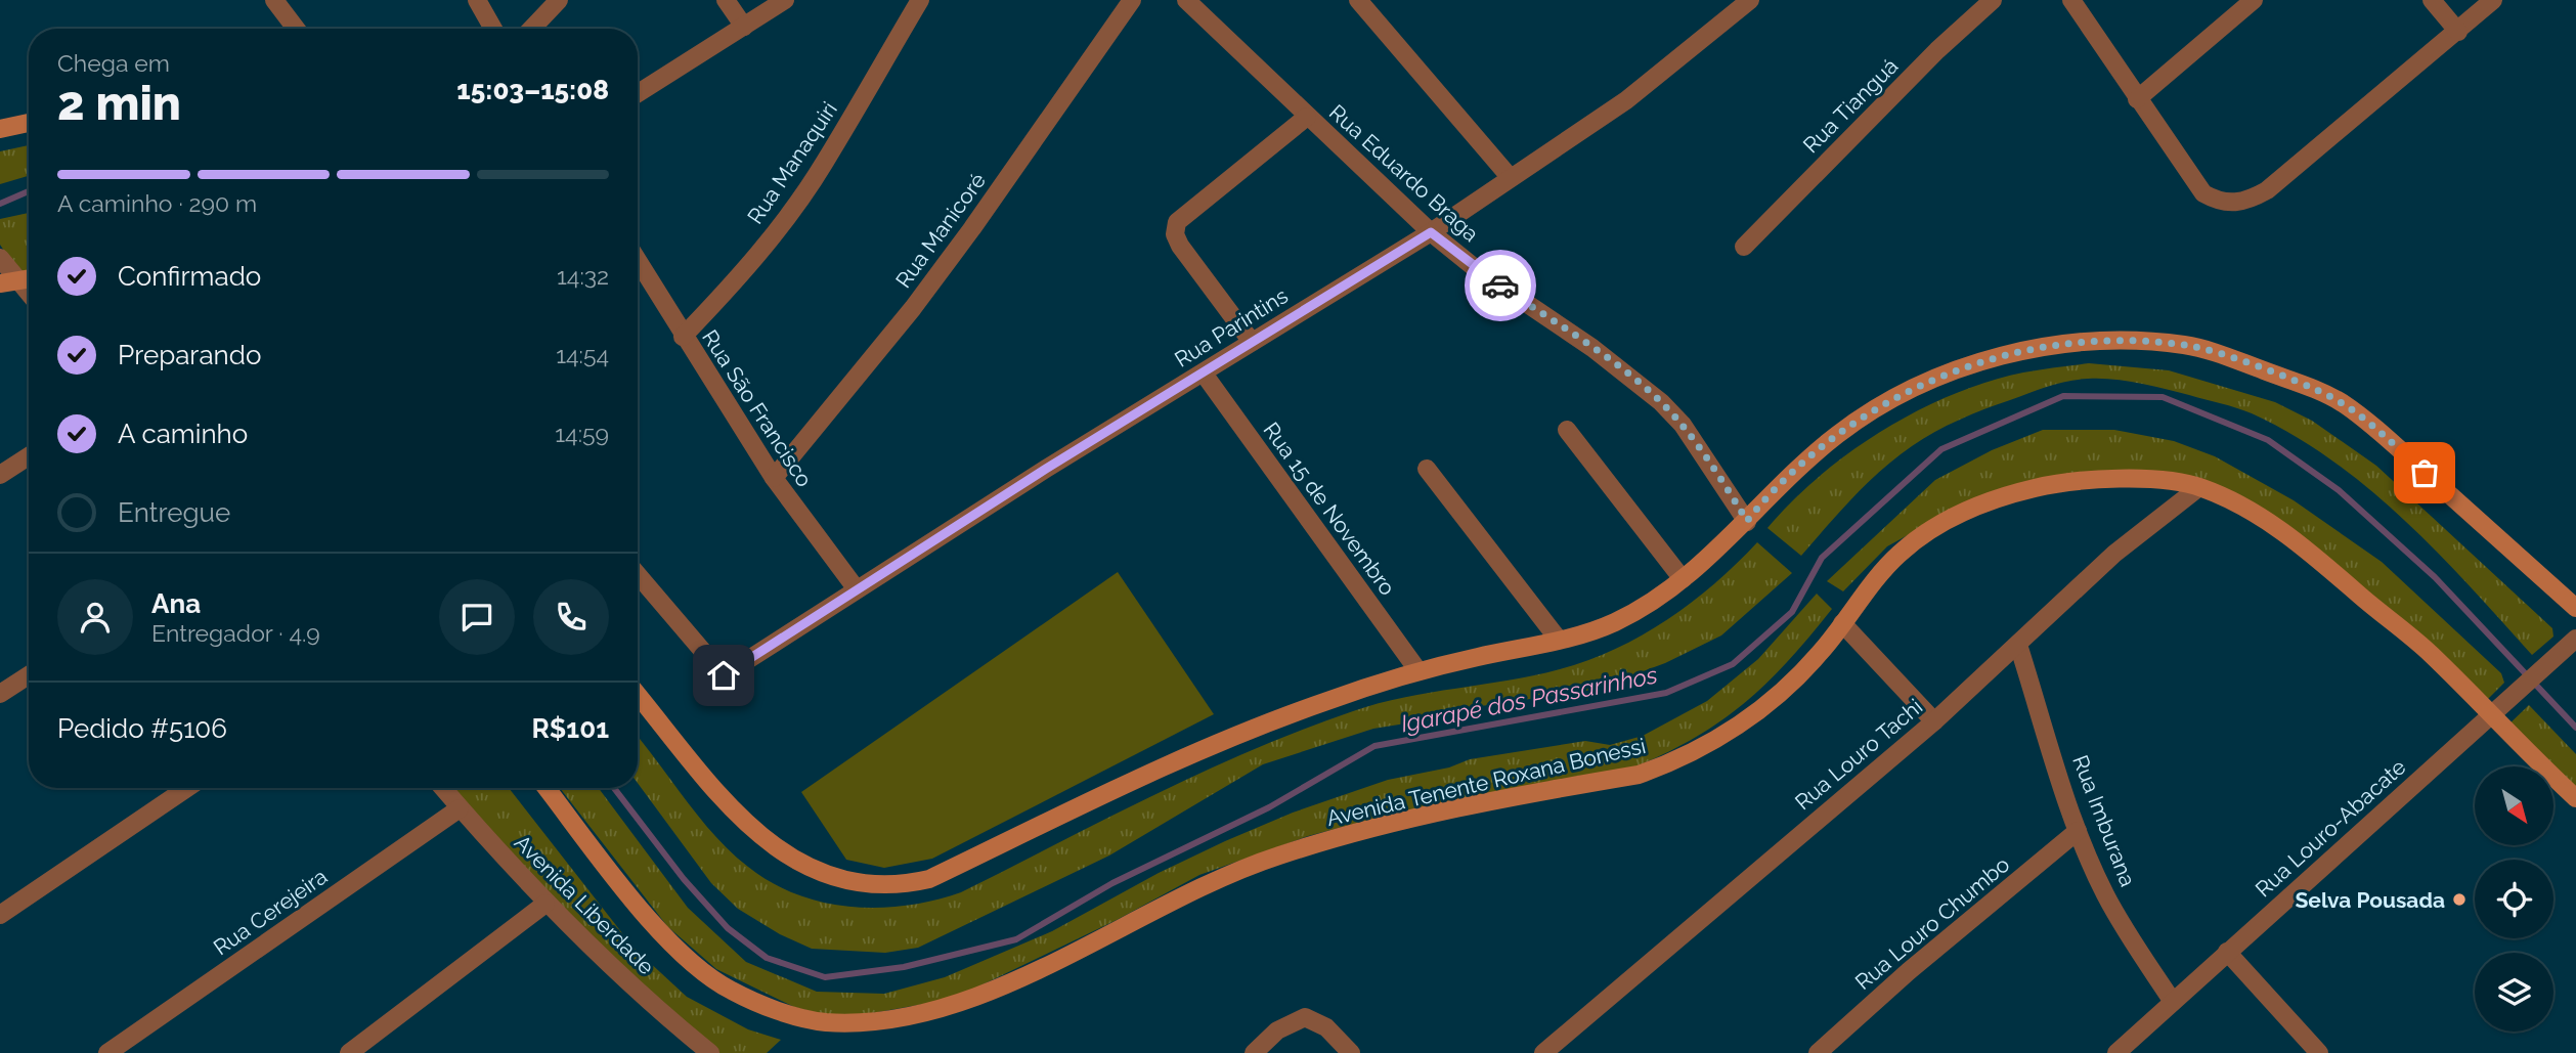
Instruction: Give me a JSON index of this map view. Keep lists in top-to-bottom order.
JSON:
{
  "streets": {
    "street": [
      "Rua Tianguá",
      "Rua Manaquiri",
      "Rua Eduardo Braga",
      "Rua Manicoré",
      "Rua Parintins",
      "Rua São Francisco",
      "Rua 15 de Novembro",
      "Rua Louro Tachi",
      "Avenida Tenente Roxana Bonessi",
      "Rua Imburana",
      "Rua Louro-Abacate",
      "Avenida Liberdade",
      "Rua Cerejeira",
      "Rua Louro Chumbo"
    ]
  },
  "crossings": [
    ["Rua Manaquiri", "Rua São Francisco"],
    ["Rua Eduardo Braga", "Rua Parintins"],
    ["Rua Manicoré", "Rua São Francisco"],
    ["Rua Parintins", "Rua São Francisco"],
    ["Rua Parintins", "Rua 15 de Novembro"],
    ["Rua Louro Tachi", "Avenida Tenente Roxana Bonessi"],
    ["Rua Louro Tachi", "Rua Imburana"],
    ["Avenida Tenente Roxana Bonessi", "Rua Louro-Abacate"],
    ["Rua Imburana", "Rua Louro-Abacate"],
    ["Rua Imburana", "Rua Louro Chumbo"],
    ["Avenida Liberdade", "Rua Cerejeira"]
  ],
  "water": ["Igarapé dos Passarinhos"],
  "places": ["Selva Pousada"],
  "north": "bottom right",
  "page": {
    "heading": ["2 min", "Chega em", "15:03–15:08"],
    "panel": [
      "Ana",
      "Entregador · 4.9",
      "Pedido #5106",
      "R$101"
    ],
    "bar": "A caminho · 290 m",
    "list": [
      ["Confirmado", "14:32"],
      ["Preparando", "14:54"],
      ["A caminho", "14:59"],
      "Entregue"
    ]
  }
}
